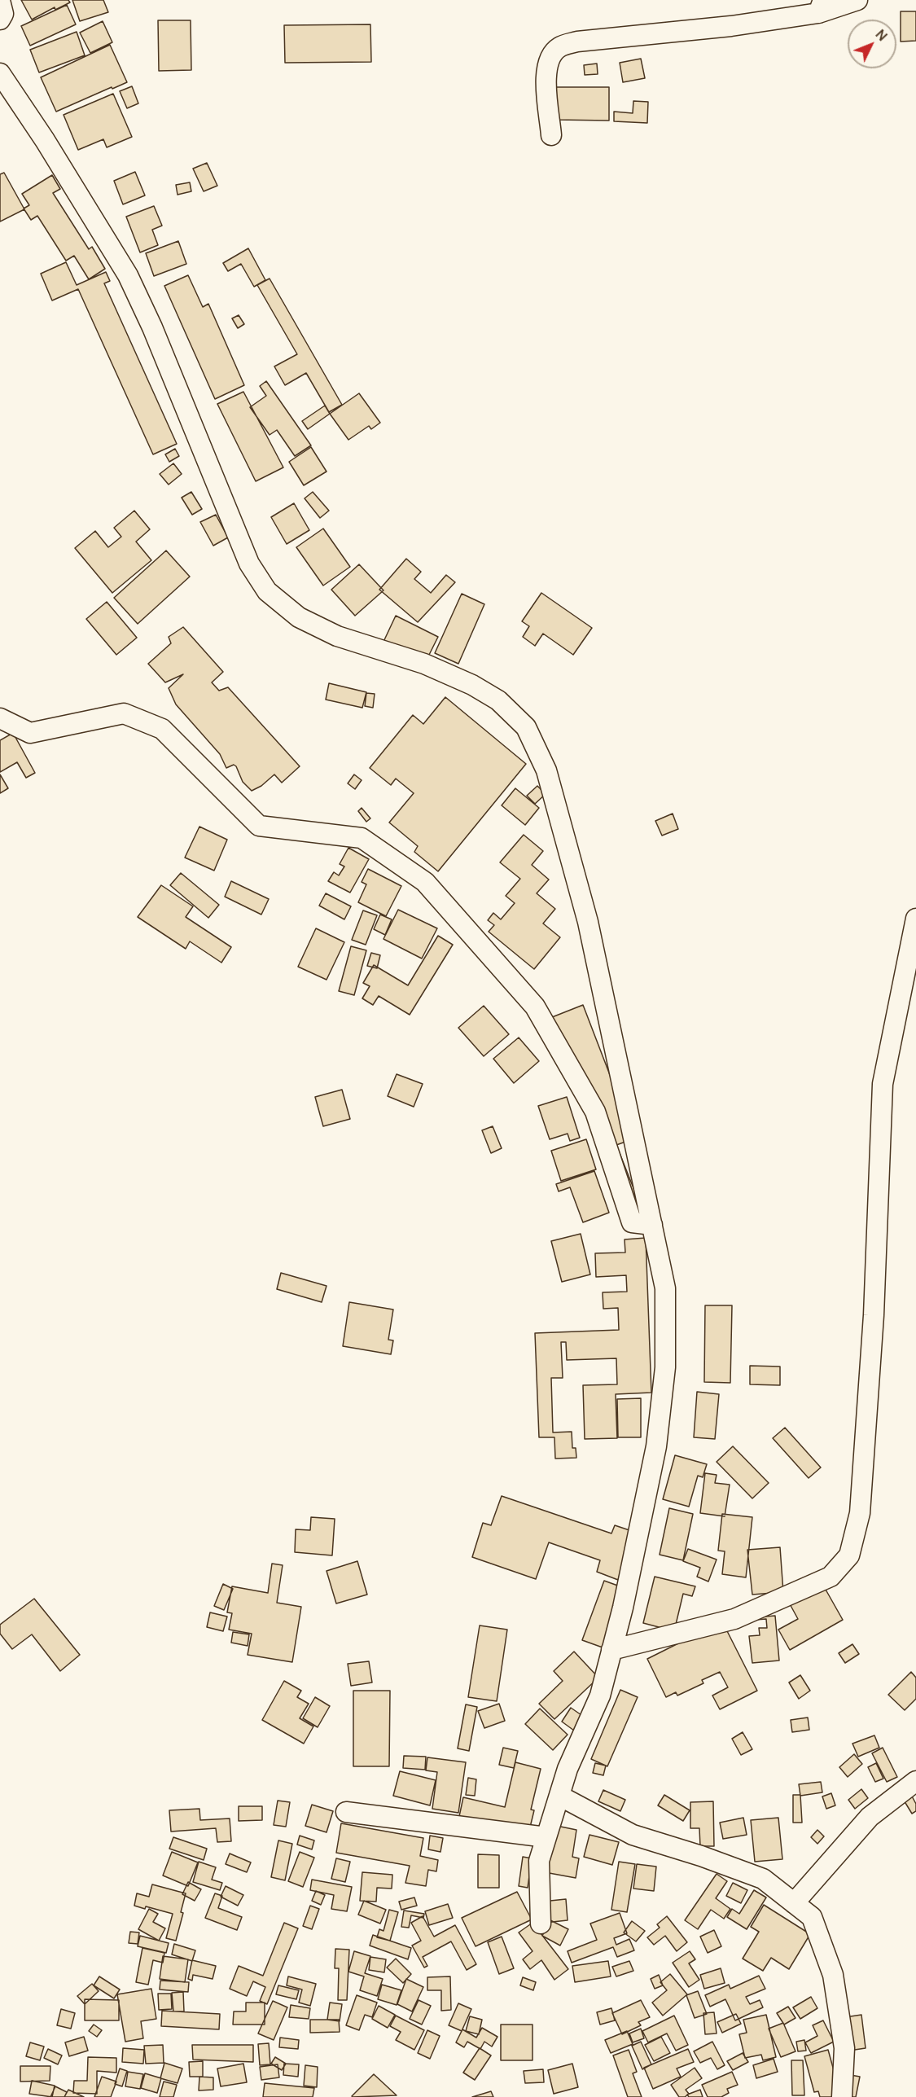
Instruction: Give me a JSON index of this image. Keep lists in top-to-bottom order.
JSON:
{
  "north": "top right"
}
